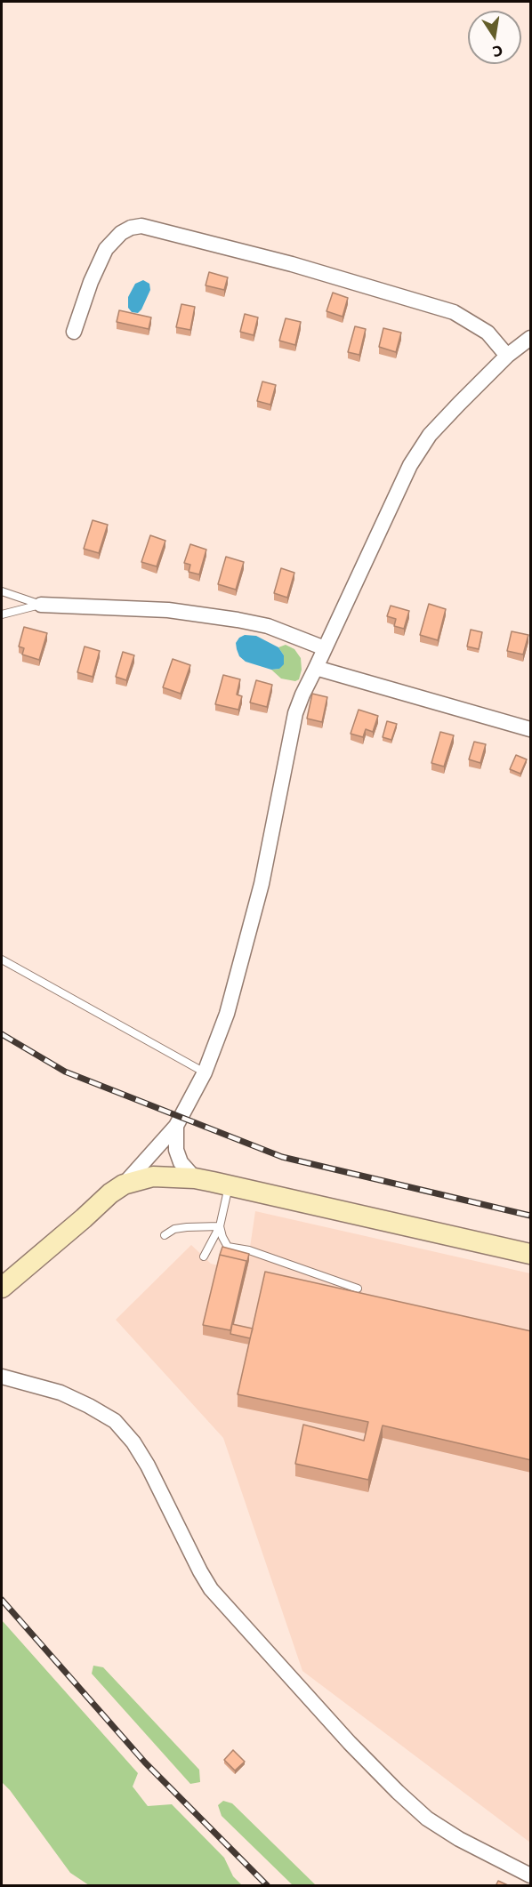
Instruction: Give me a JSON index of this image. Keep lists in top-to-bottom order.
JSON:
{
  "north": "bottom"
}
